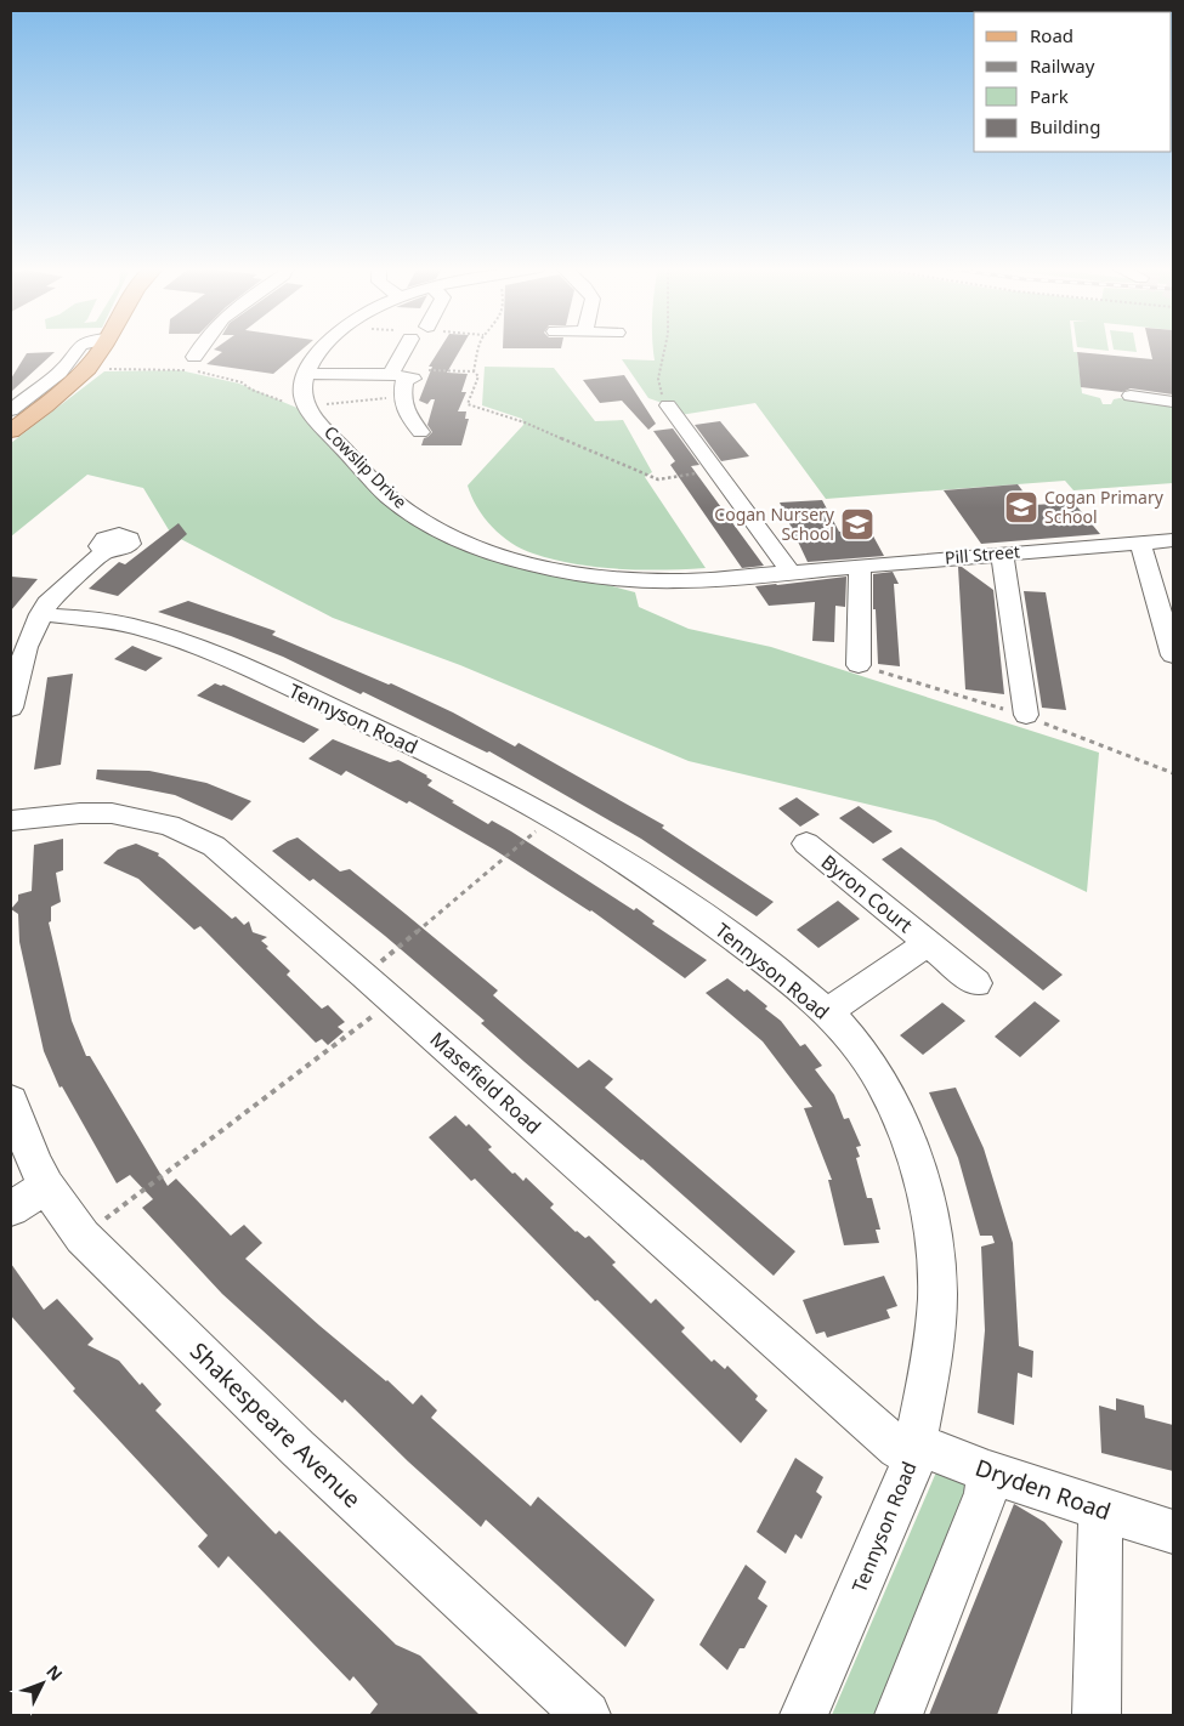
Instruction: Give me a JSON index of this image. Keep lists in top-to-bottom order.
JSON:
{
  "streets": {
    "street": [
      "Cowslip Drive",
      "Pill Street",
      "Tennyson Road",
      "Byron Court",
      "Masefield Road",
      "Shakespeare Avenue",
      "Dryden Road"
    ]
  },
  "crossings": [
    ["Cowslip Drive", "Pill Street"],
    ["Tennyson Road", "Masefield Road"],
    ["Tennyson Road", "Dryden Road"],
    ["Masefield Road", "Dryden Road"]
  ],
  "places": {
    "school or university": ["Cogan Primary School", "Cogan Nursery School"]
  },
  "legend": [
    "Road",
    "Railway",
    "Park",
    "Building"
  ],
  "north": "top right"
}
